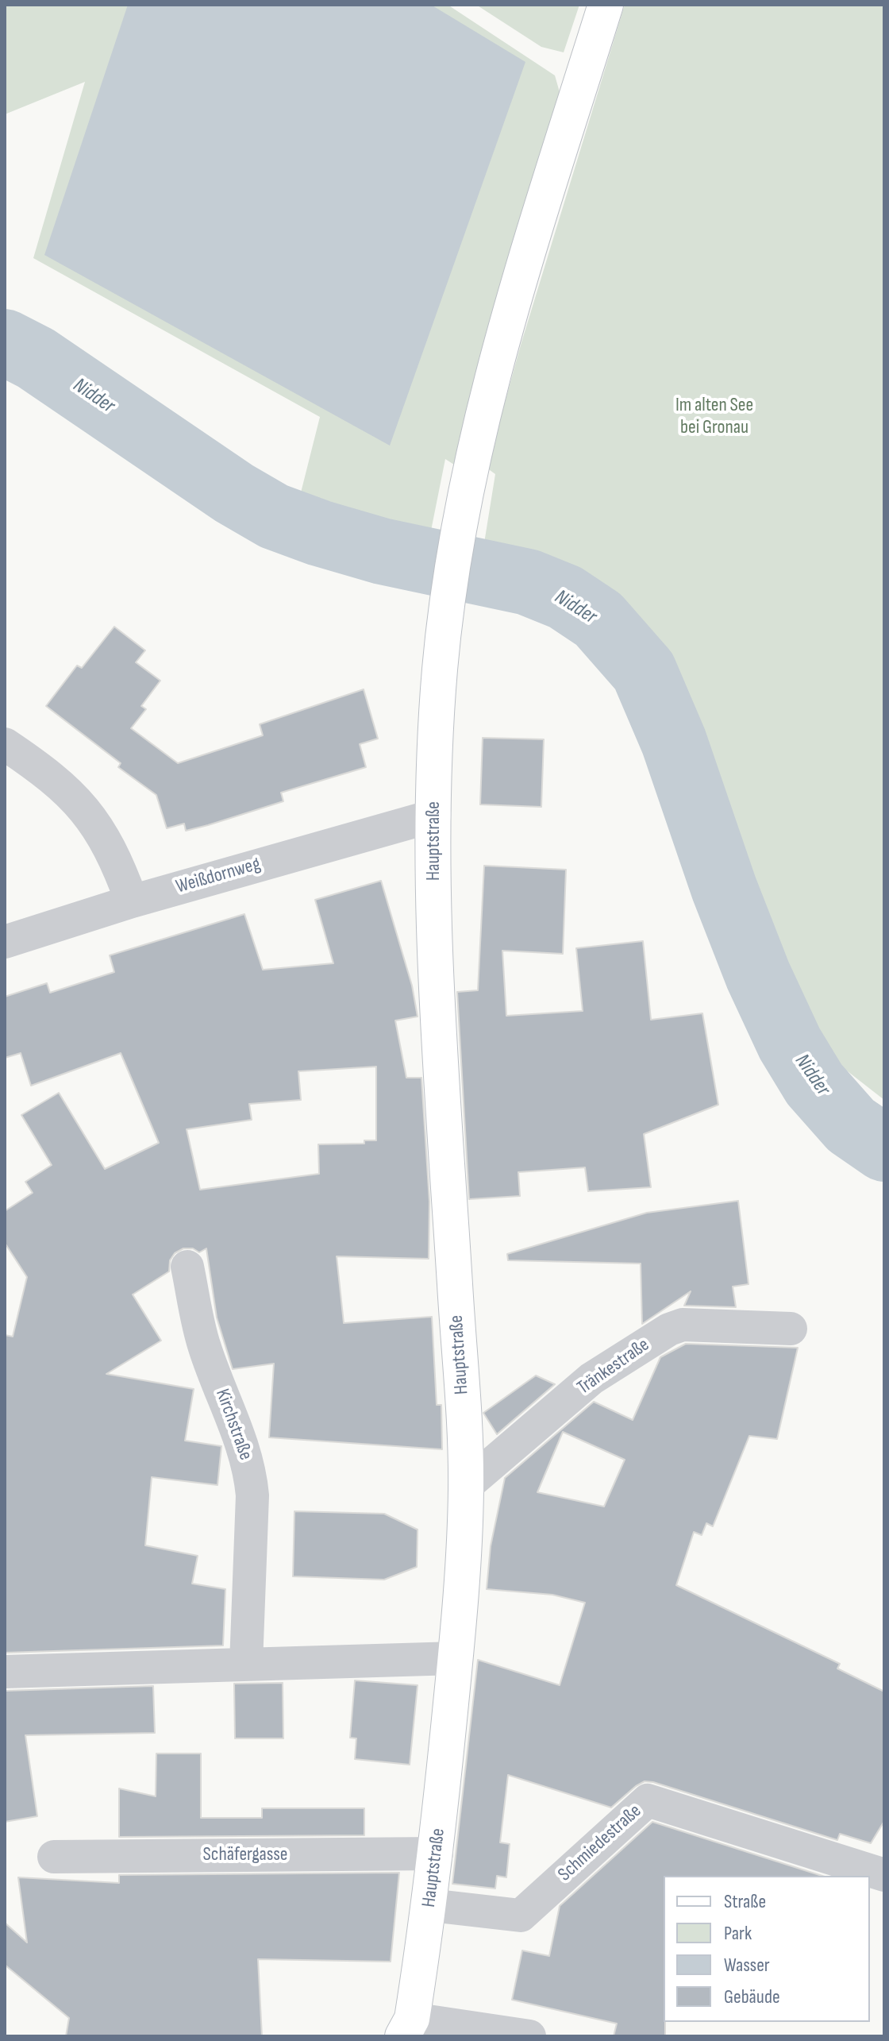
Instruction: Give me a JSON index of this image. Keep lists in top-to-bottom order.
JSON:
{
  "streets": {
    "street": [
      "Hauptstraße",
      "Weißdornweg",
      "Tränkestraße",
      "Kirchstraße",
      "Schmiedestraße",
      "Schäfergasse"
    ]
  },
  "crossings": [
    ["Hauptstraße", "Weißdornweg"],
    ["Hauptstraße", "Tränkestraße"],
    ["Hauptstraße", "Schmiedestraße"],
    ["Hauptstraße", "Schäfergasse"]
  ],
  "water": ["Nidder"],
  "parks": ["Im alten See bei Gronau"],
  "legend": [
    "Straße",
    "Park",
    "Wasser",
    "Gebäude"
  ]
}
